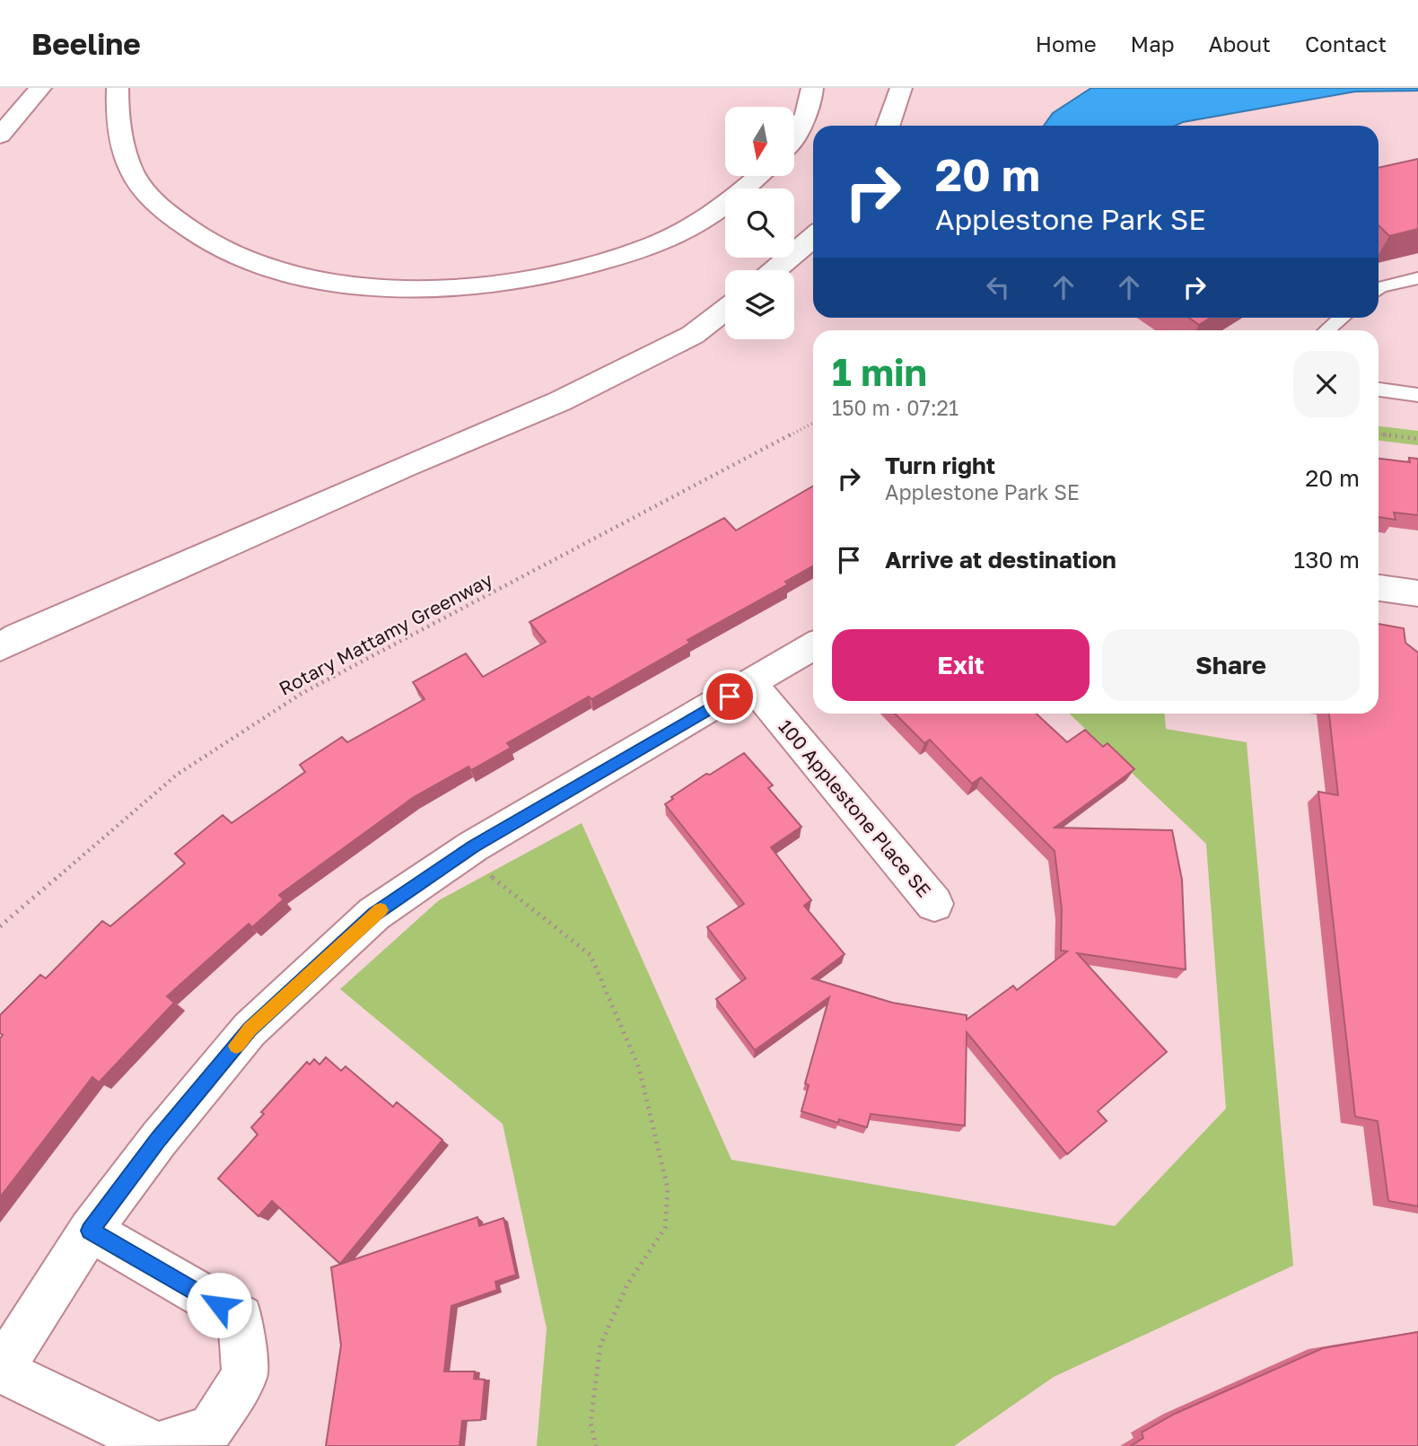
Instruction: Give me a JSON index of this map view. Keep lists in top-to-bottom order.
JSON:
{
  "streets": {
    "main road": ["100 Applestone Place SE"],
    "path": ["Rotary Mattamy Greenway"]
  },
  "north": "bottom",
  "page": {
    "header": "Beeline",
    "nav": [
      "Home",
      "Map",
      "About",
      "Contact"
    ],
    "turn": ["20 m", "Applestone Park SE"],
    "heading": ["1 min", "150 m · 07:21"],
    "list": [
      {
        "name": "Turn right",
        "note": "Applestone Park SE",
        "value": "20 m"
      },
      {
        "name": "Arrive at destination",
        "value": "130 m"
      }
    ],
    "buttons": ["Exit", "Share"]
  }
}
